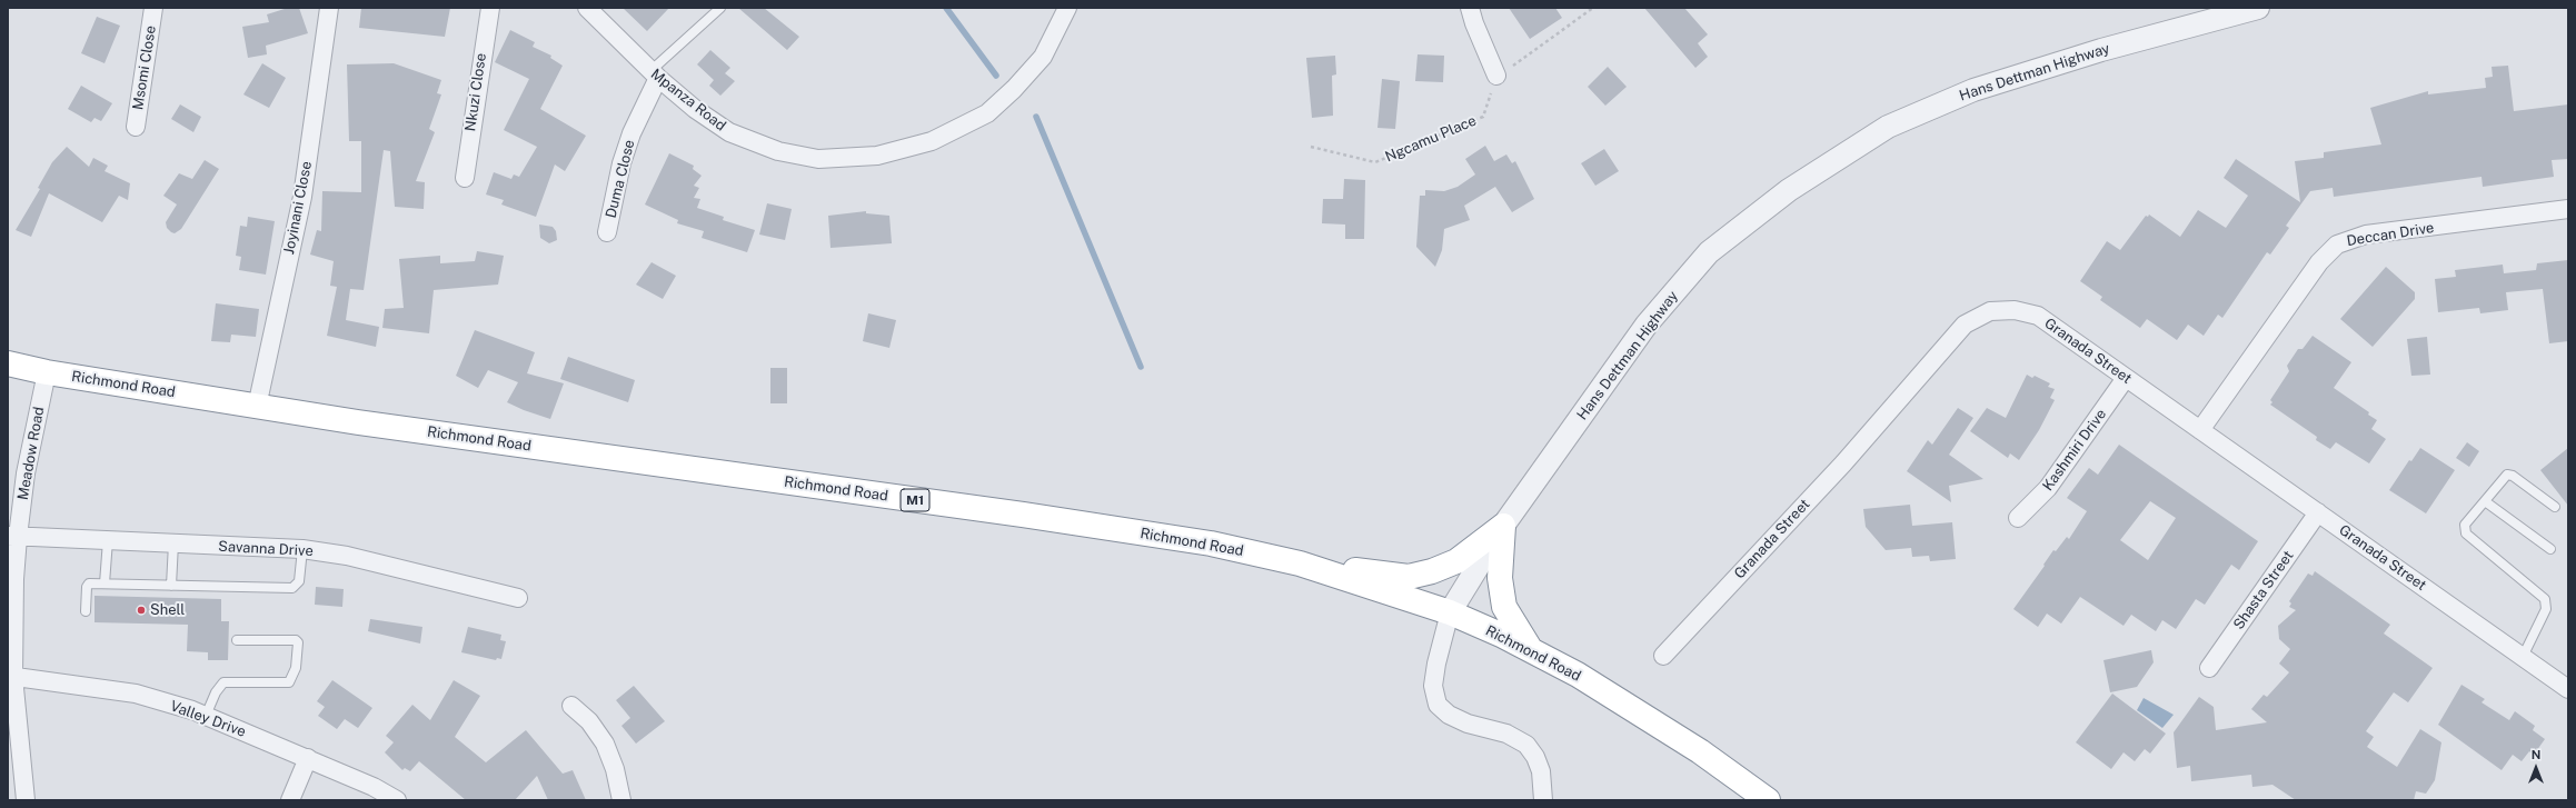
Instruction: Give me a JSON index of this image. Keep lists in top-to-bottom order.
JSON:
{
  "streets": {
    "highway": ["Richmond Road", "M1"],
    "street": [
      "Msomi Close",
      "Hans Dettman Highway",
      "Nkuzi Close",
      "Mpanza Road",
      "Duma Close",
      "Joyinani Close",
      "Deccan Drive",
      "Granada Street",
      "Kashmiri Drive",
      "Meadow Road",
      "Savanna Drive",
      "Shasta Street",
      "Valley Drive"
    ],
    "path": ["Ngcamu Place"]
  },
  "crossings": [
    ["Hans Dettman Highway", "Richmond Road"],
    ["Mpanza Road", "Duma Close"],
    ["Joyinani Close", "Richmond Road"],
    ["Deccan Drive", "Granada Street"],
    ["Granada Street", "Kashmiri Drive"],
    ["Granada Street", "Shasta Street"],
    ["Richmond Road", "Meadow Road"],
    ["Meadow Road", "Savanna Drive"],
    ["Meadow Road", "Valley Drive"]
  ],
  "places": ["Shell"],
  "north": "top"
}
